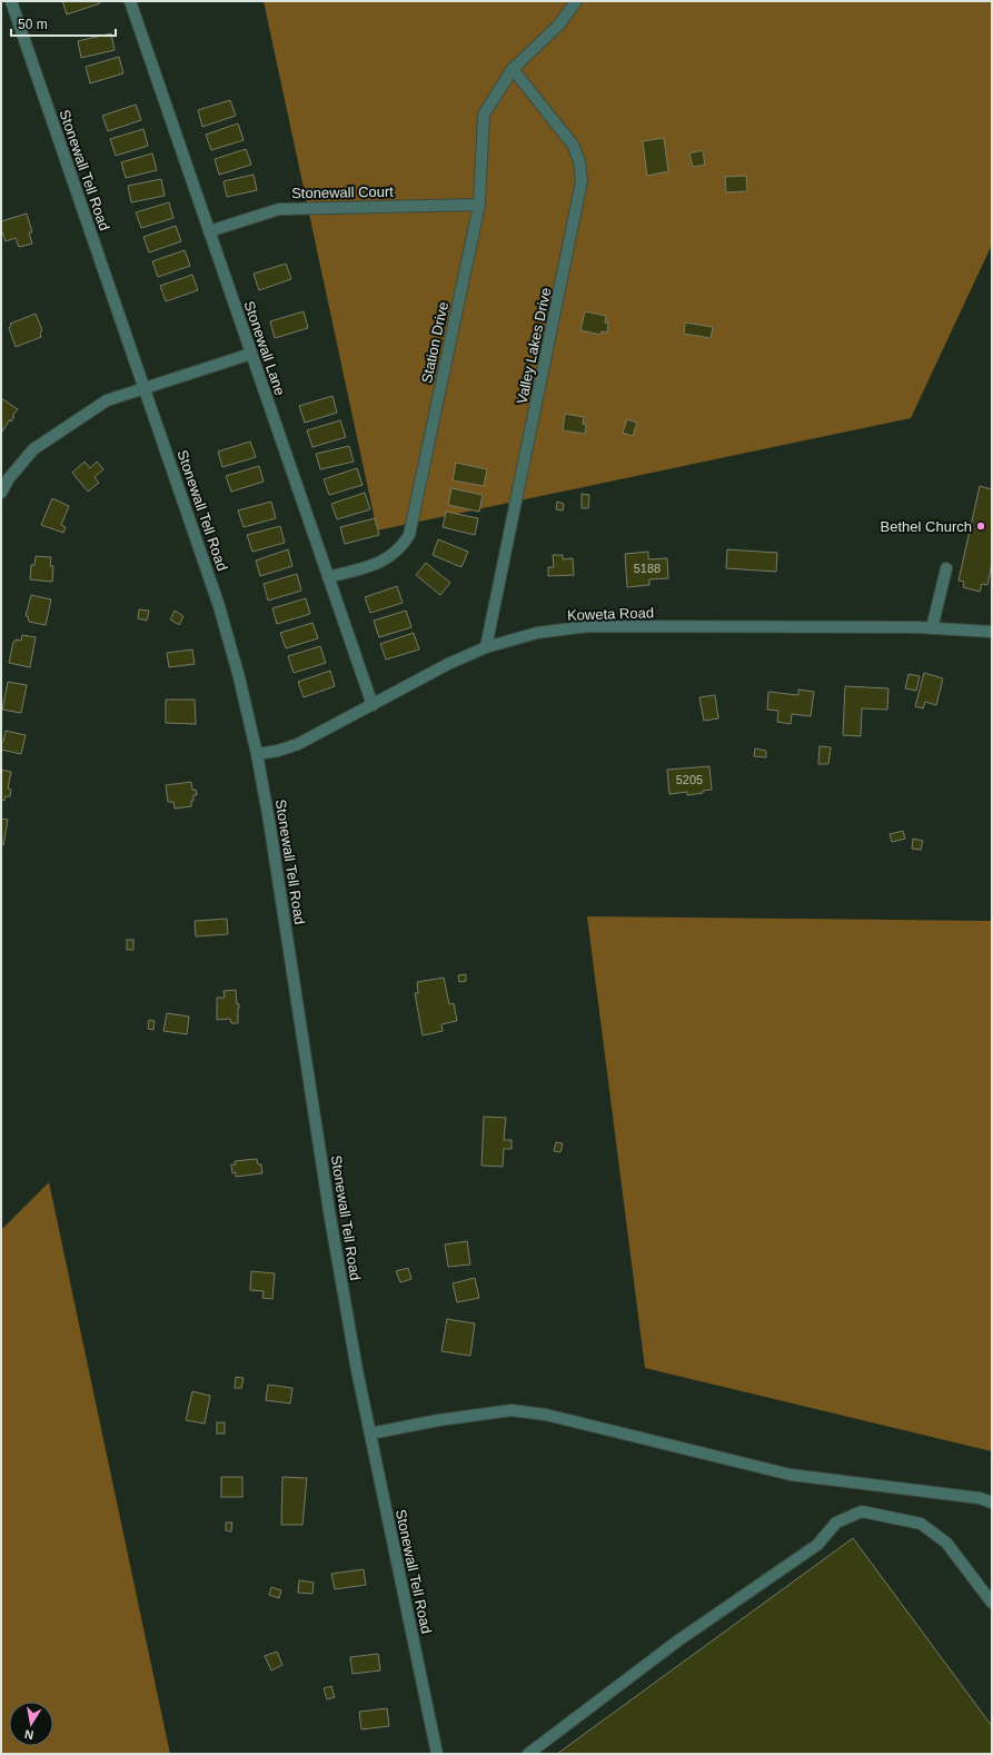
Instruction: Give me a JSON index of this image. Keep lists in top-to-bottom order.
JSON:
{
  "streets": {
    "street": [
      "Stonewall Tell Road",
      "Stonewall Court",
      "Station Drive",
      "Valley Lakes Drive",
      "Stonewall Lane",
      "Koweta Road"
    ]
  },
  "crossings": [
    ["Stonewall Tell Road", "Koweta Road"],
    ["Stonewall Court", "Station Drive"],
    ["Stonewall Court", "Stonewall Lane"],
    ["Station Drive", "Valley Lakes Drive"],
    ["Station Drive", "Stonewall Lane"],
    ["Valley Lakes Drive", "Koweta Road"],
    ["Stonewall Lane", "Koweta Road"]
  ],
  "places": ["Bethel Church"],
  "house_numbers": ["5188", "5205"],
  "scale_bar": "50 m",
  "north": "bottom"
}
